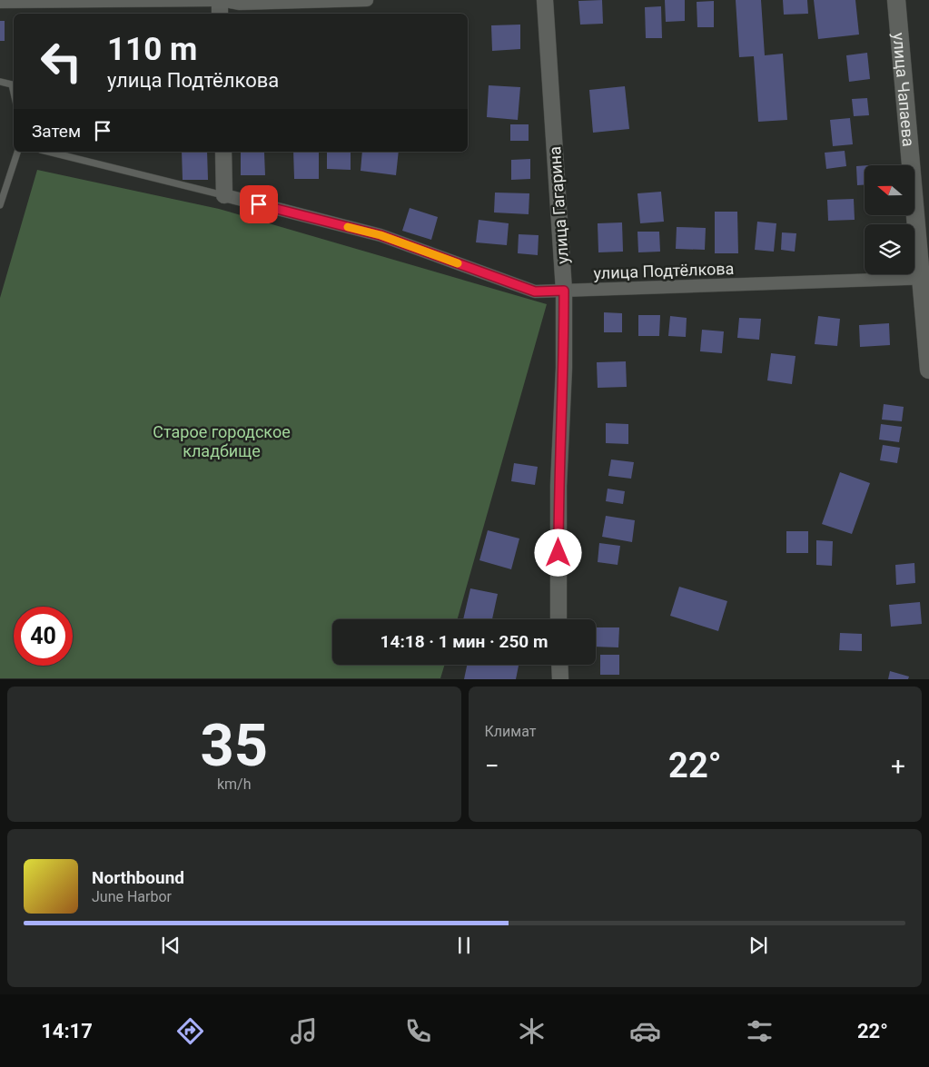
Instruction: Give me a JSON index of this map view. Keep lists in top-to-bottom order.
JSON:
{
  "streets": {
    "main road": ["улица Чапаева"],
    "street": ["улица Гагарина", "улица Подтёлкова"]
  },
  "crossings": [
    ["улица Чапаева", "улица Подтёлкова"],
    ["улица Гагарина", "улица Подтёлкова"]
  ],
  "parks": ["Старое городское кладбище"],
  "north": "left",
  "page": {
    "turn": ["110 m", "улица Подтёлкова"],
    "then": "Затем",
    "limit": "40",
    "trip": "14:18 · 1 мин · 250 m",
    "tile": [
      ["35", "km/h"],
      "Климат"
    ],
    "heat": ["−", "22°", "+"],
    "song": ["Northbound", "June Harbor"],
    "tabs": ["14:17", "22°"]
  }
}
